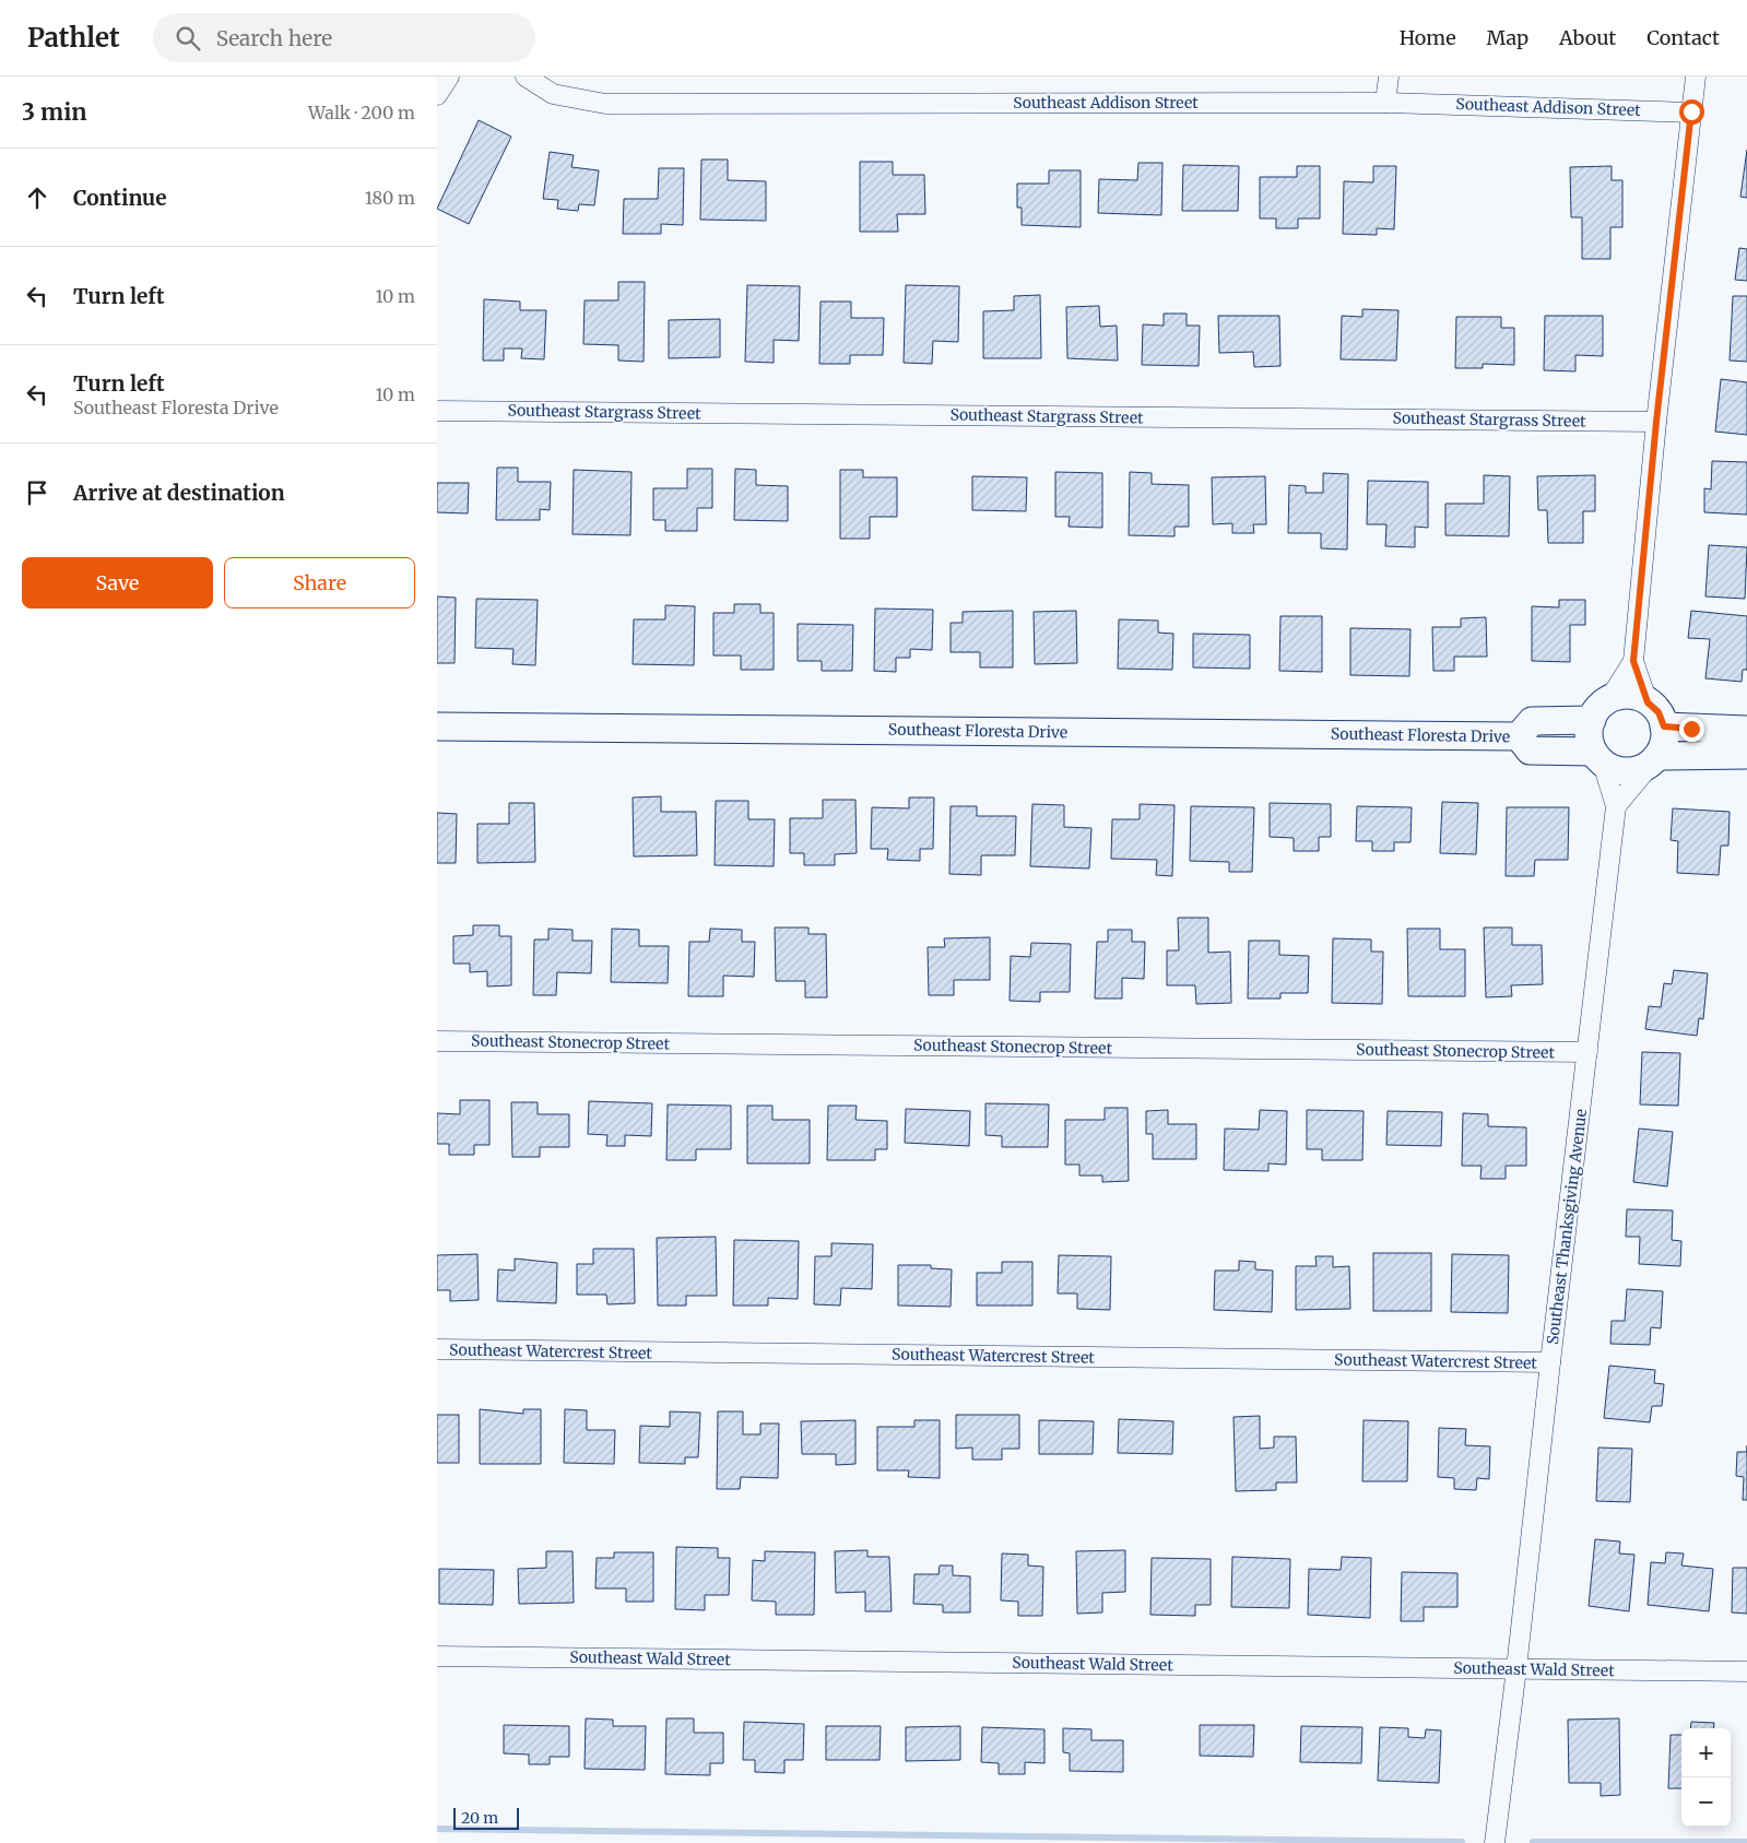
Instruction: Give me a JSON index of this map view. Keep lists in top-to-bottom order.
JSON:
{
  "streets": {
    "street": [
      "Southeast Addison Street",
      "Southeast Stargrass Street",
      "Southeast Floresta Drive",
      "Southeast Stonecrop Street",
      "Southeast Thanksgiving Avenue",
      "Southeast Watercrest Street",
      "Southeast Wald Street"
    ]
  },
  "crossings": [
    ["Southeast Floresta Drive", "Southeast Thanksgiving Avenue"],
    ["Southeast Stonecrop Street", "Southeast Thanksgiving Avenue"],
    ["Southeast Thanksgiving Avenue", "Southeast Watercrest Street"],
    ["Southeast Thanksgiving Avenue", "Southeast Wald Street"]
  ],
  "scale_bar": "20 m",
  "page": {
    "header": "Pathlet",
    "search": "Search here",
    "nav": [
      "Home",
      "Map",
      "About",
      "Contact"
    ],
    "heading": ["3 min", "Walk · 200 m"],
    "list": [
      ["Continue", "180 m"],
      ["Turn left", "10 m"],
      ["Turn left", "Southeast Floresta Drive", "10 m"],
      "Arrive at destination"
    ],
    "buttons": ["Save", "Share"],
    "map_buttons": ["+", "−"],
    "scale": "20 m"
  }
}
